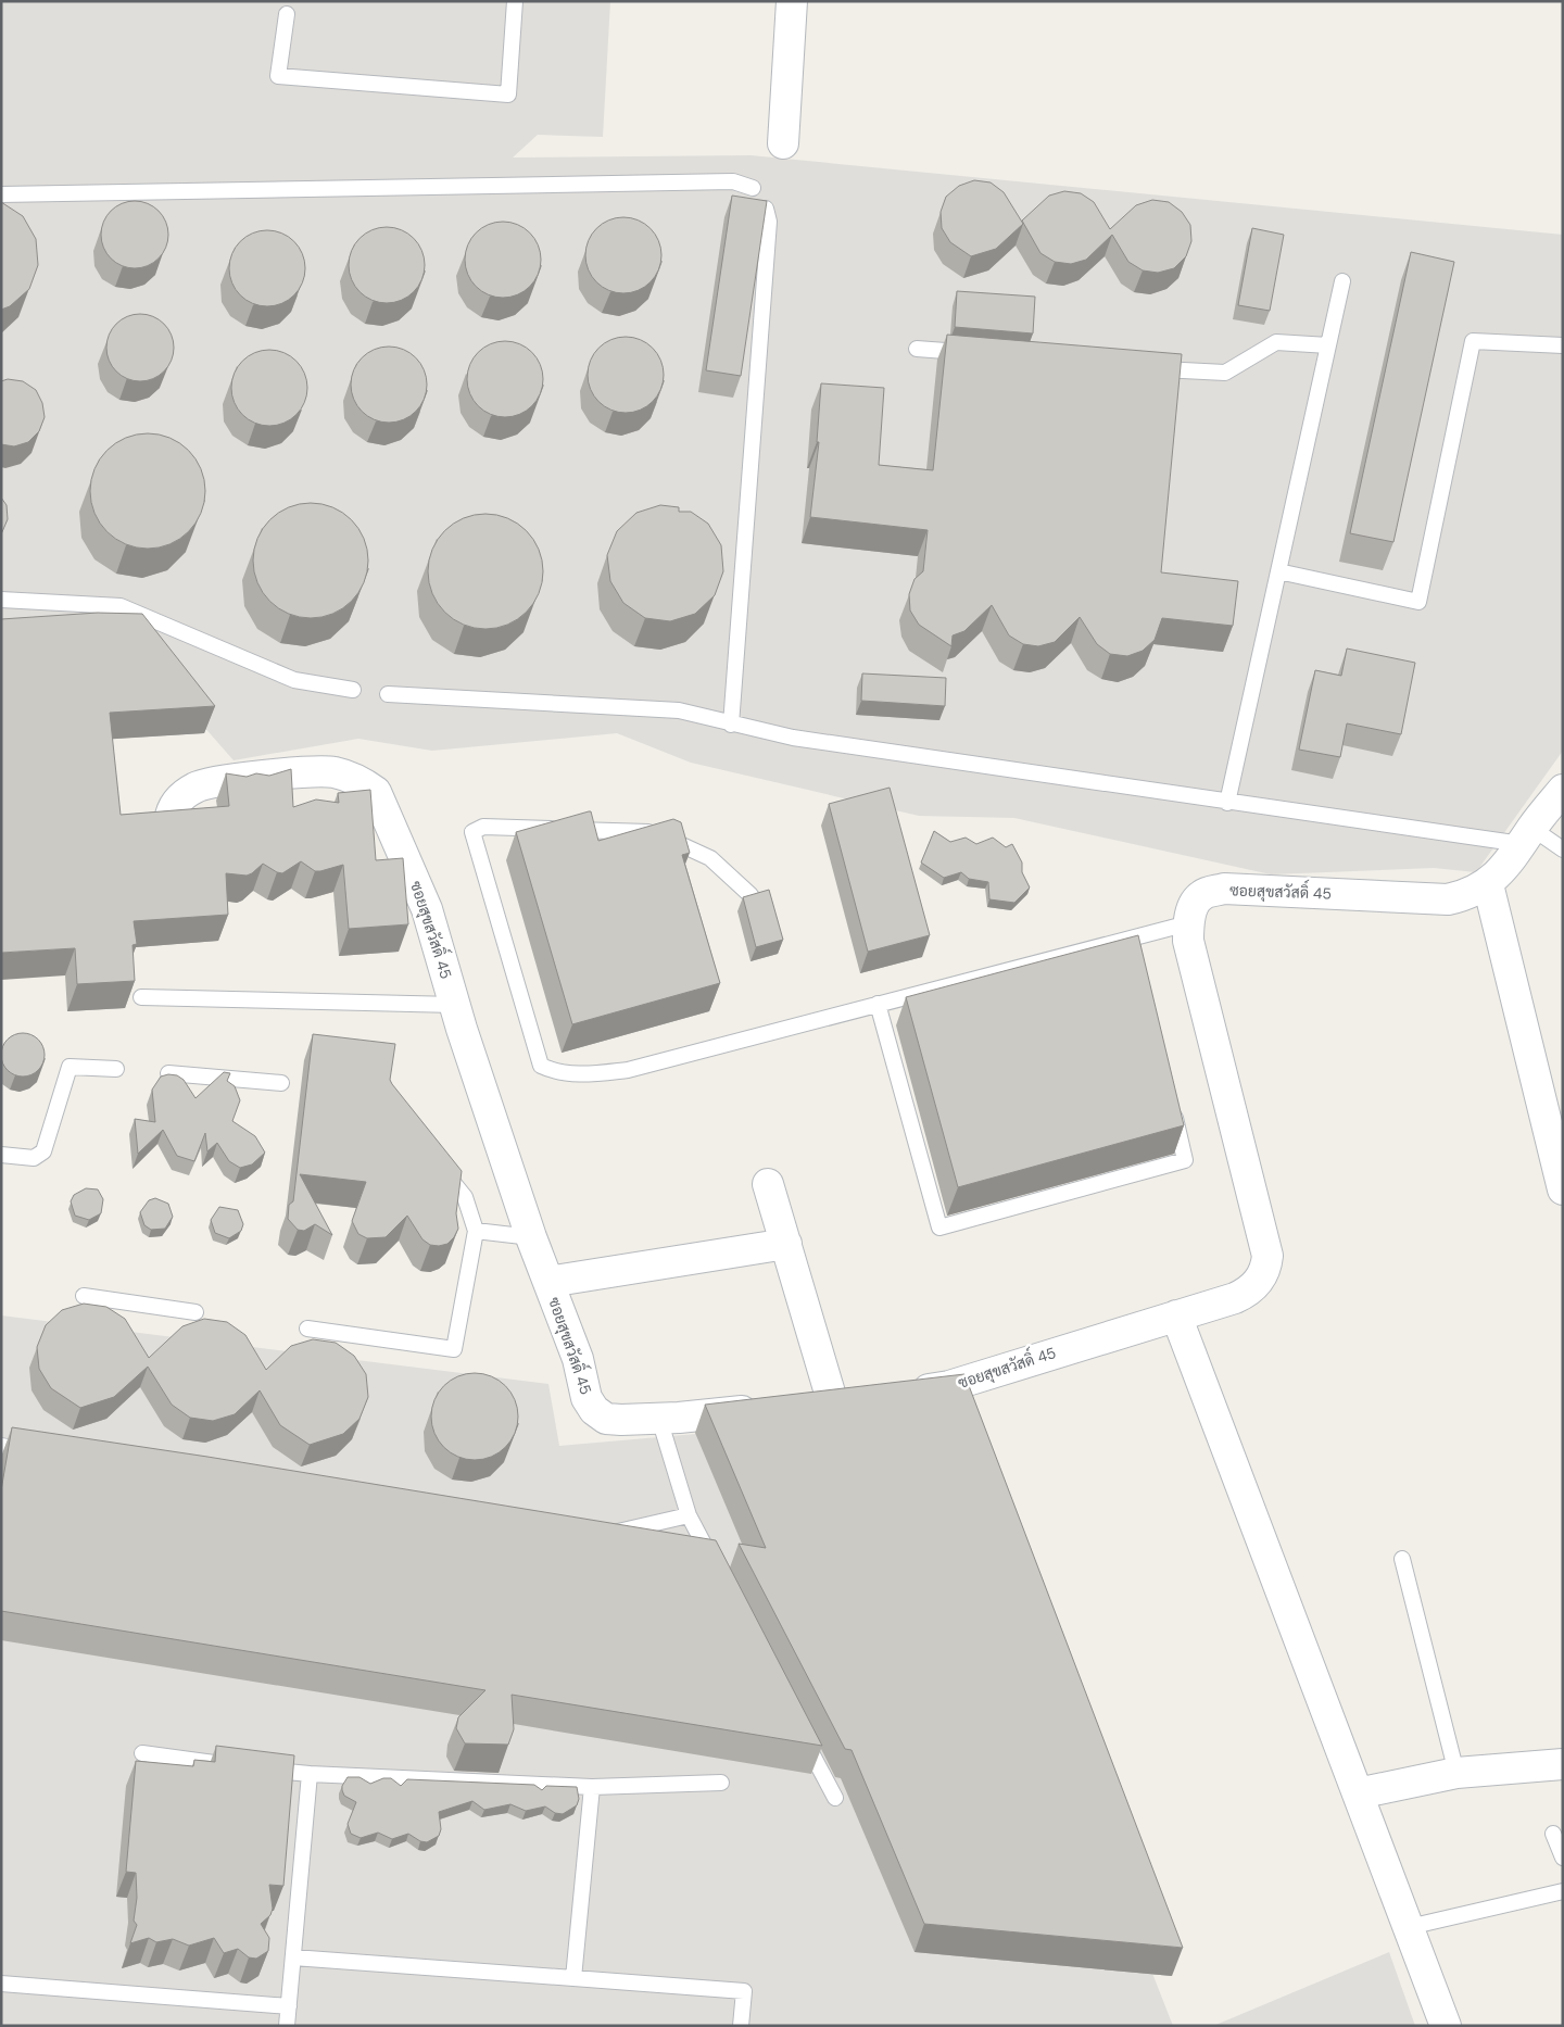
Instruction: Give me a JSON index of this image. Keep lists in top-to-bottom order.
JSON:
{
  "streets": {
    "street": ["ซอยสุขสวัสดิ์ 45"]
  }
}
